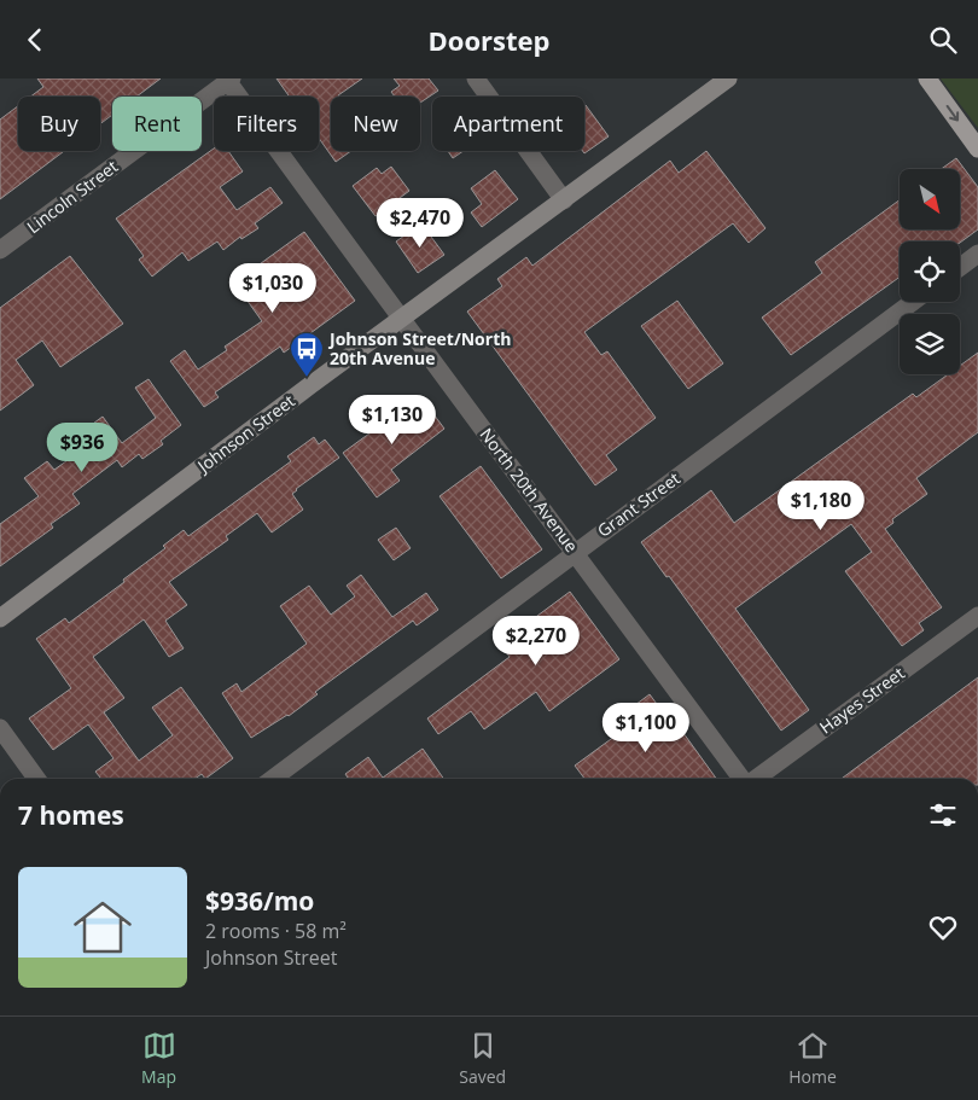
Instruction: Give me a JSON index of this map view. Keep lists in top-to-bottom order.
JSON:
{
  "streets": {
    "street": [
      "Lincoln Street",
      "Johnson Street",
      "North 20th Avenue",
      "Grant Street",
      "Hayes Street"
    ]
  },
  "crossings": [
    ["Lincoln Street", "North 20th Avenue"],
    ["Johnson Street", "North 20th Avenue"],
    ["North 20th Avenue", "Grant Street"]
  ],
  "places": {
    "bus stop": ["Johnson Street/North 20th Avenue"]
  },
  "north": "bottom right",
  "page": {
    "header": "Doorstep",
    "chip": [
      "Buy",
      "Rent",
      "Filters",
      "New",
      "Apartment"
    ],
    "price": [
      "$2,470",
      "$1,030",
      "$1,130",
      "$936",
      "$1,180",
      "$2,270",
      "$1,100"
    ],
    "heading": "7 homes",
    "list": [
      {
        "name": "$936/mo",
        "note": "2 rooms · 58 m² · Johnson Street"
      }
    ],
    "tabs": ["Map", "Saved", "Home"]
  }
}
